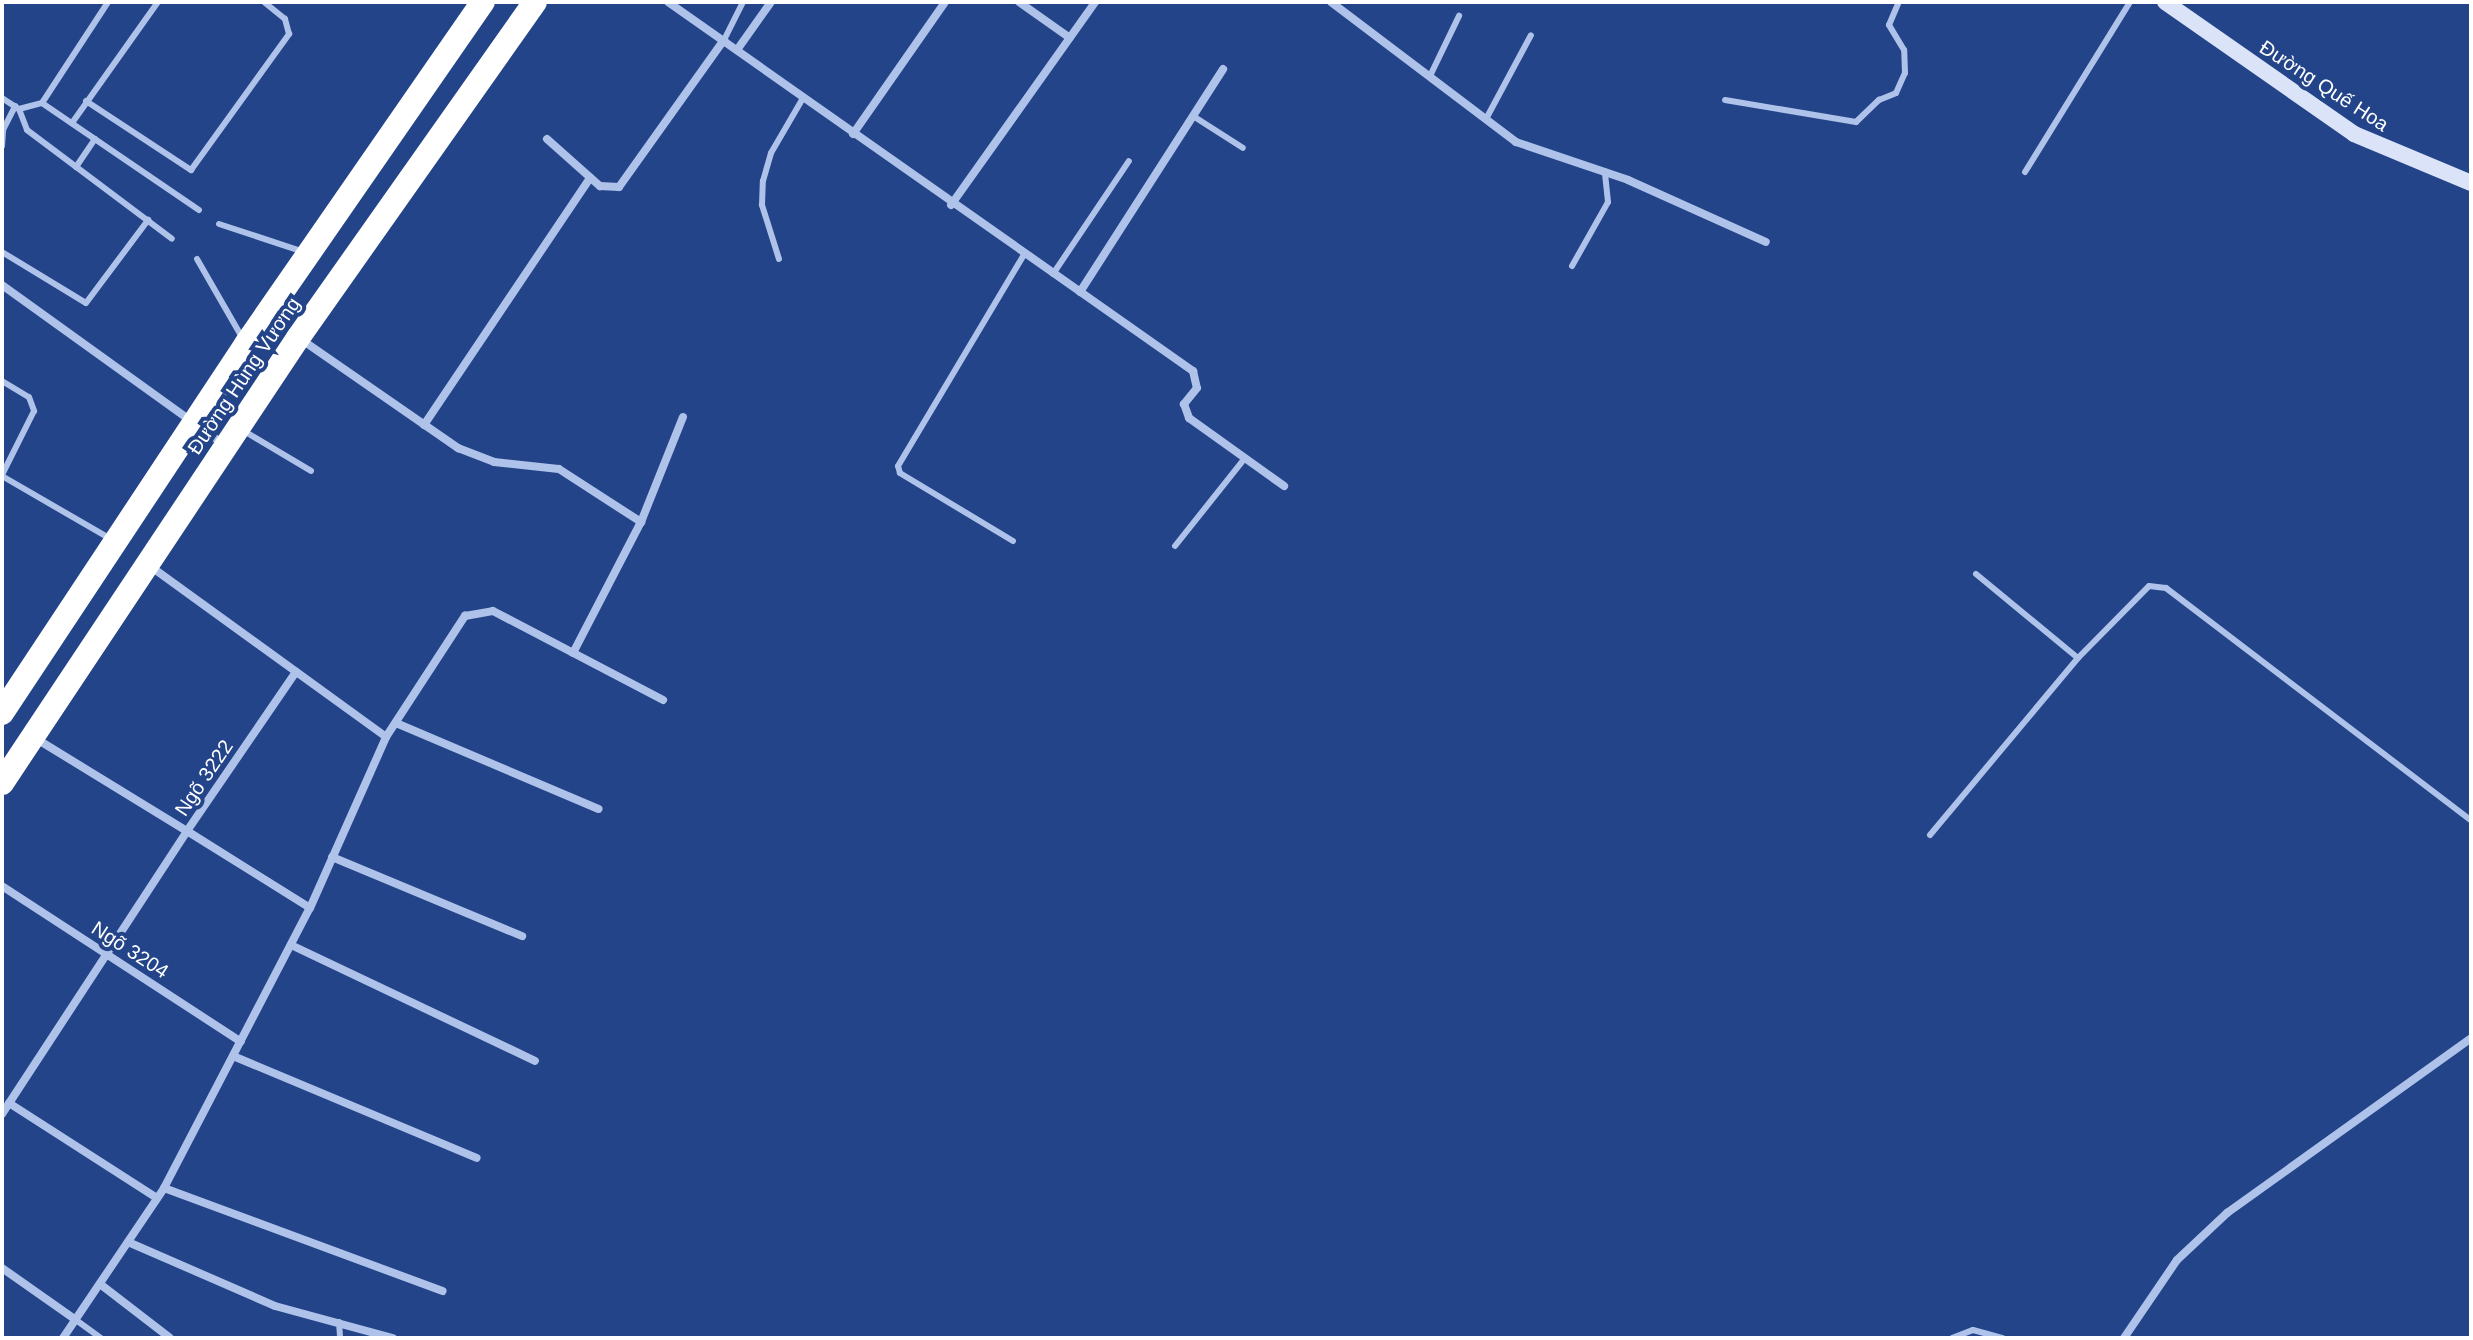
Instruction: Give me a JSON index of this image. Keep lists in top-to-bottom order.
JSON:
{
  "streets": {
    "highway": ["Đường Hùng Vương"],
    "street": ["Đường Quế Hoa", "Ngõ 3222", "Ngõ 3204"]
  },
  "crossings": [
    ["Đường Hùng Vương", "Ngõ 3222"]
  ]
}
